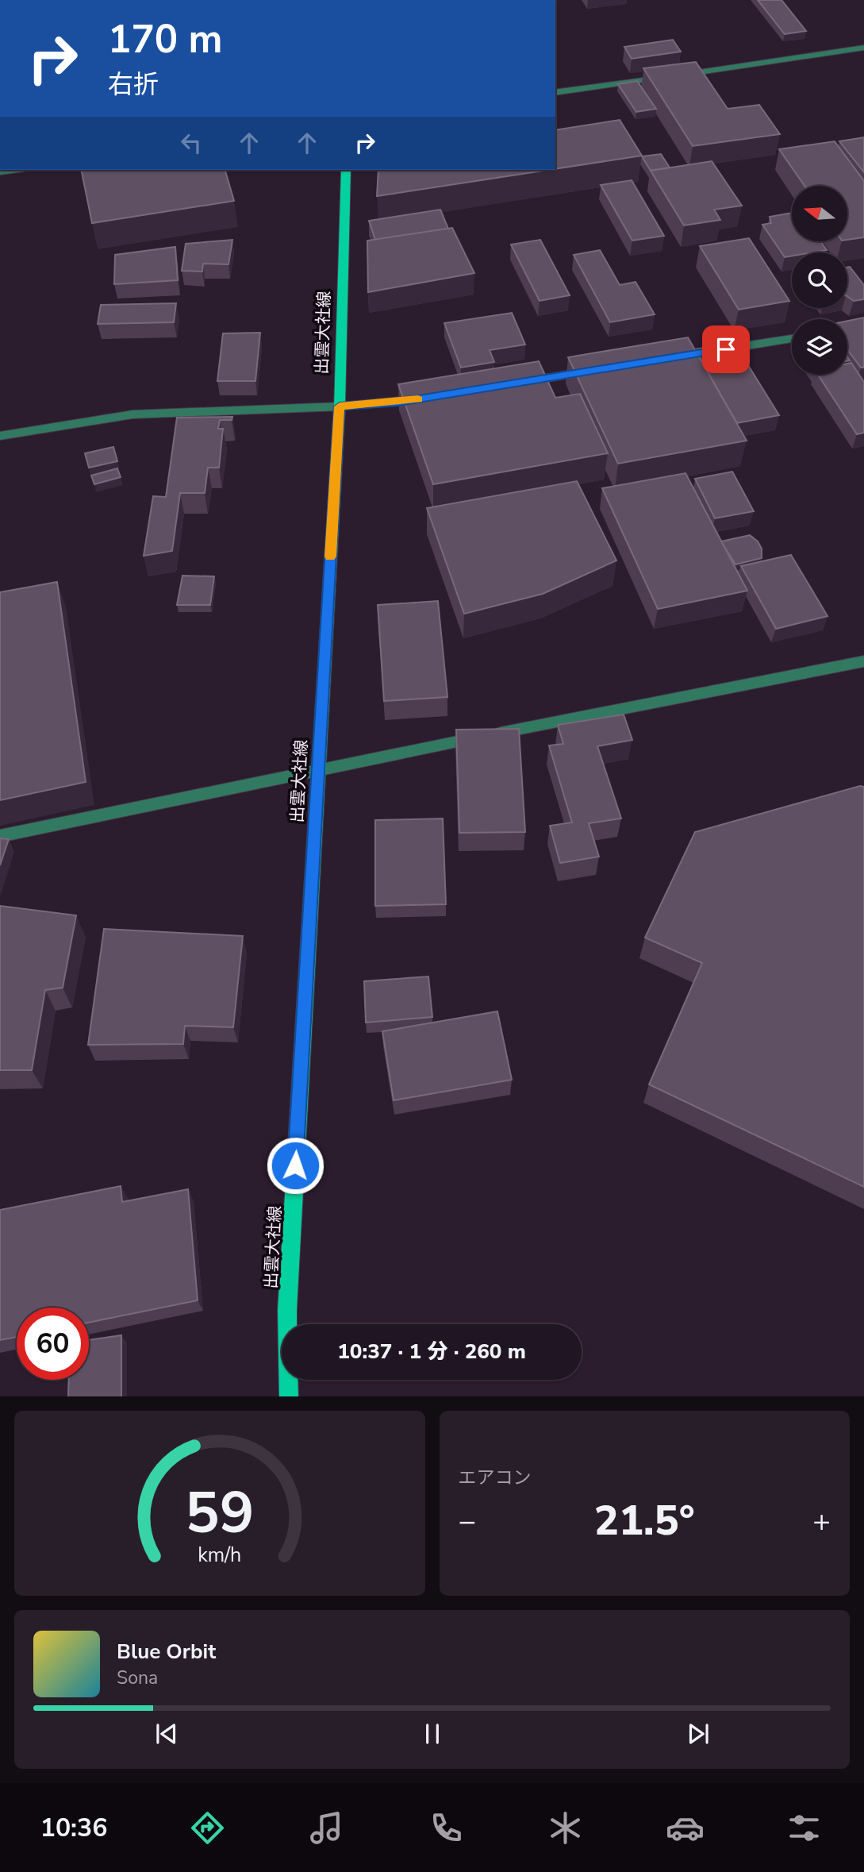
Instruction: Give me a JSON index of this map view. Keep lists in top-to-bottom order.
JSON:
{
  "streets": {
    "main road": ["出雲大社線"]
  },
  "north": "left",
  "page": {
    "turn": ["170 m", "右折"],
    "limit": "60",
    "trip": "10:37 · 1 分 · 260 m",
    "tile": "エアコン",
    "heat": ["−", "21.5°", "+"],
    "song": ["Blue Orbit", "Sona"],
    "tabs": "10:36",
    "gauge": ["59", "km/h"]
  }
}
